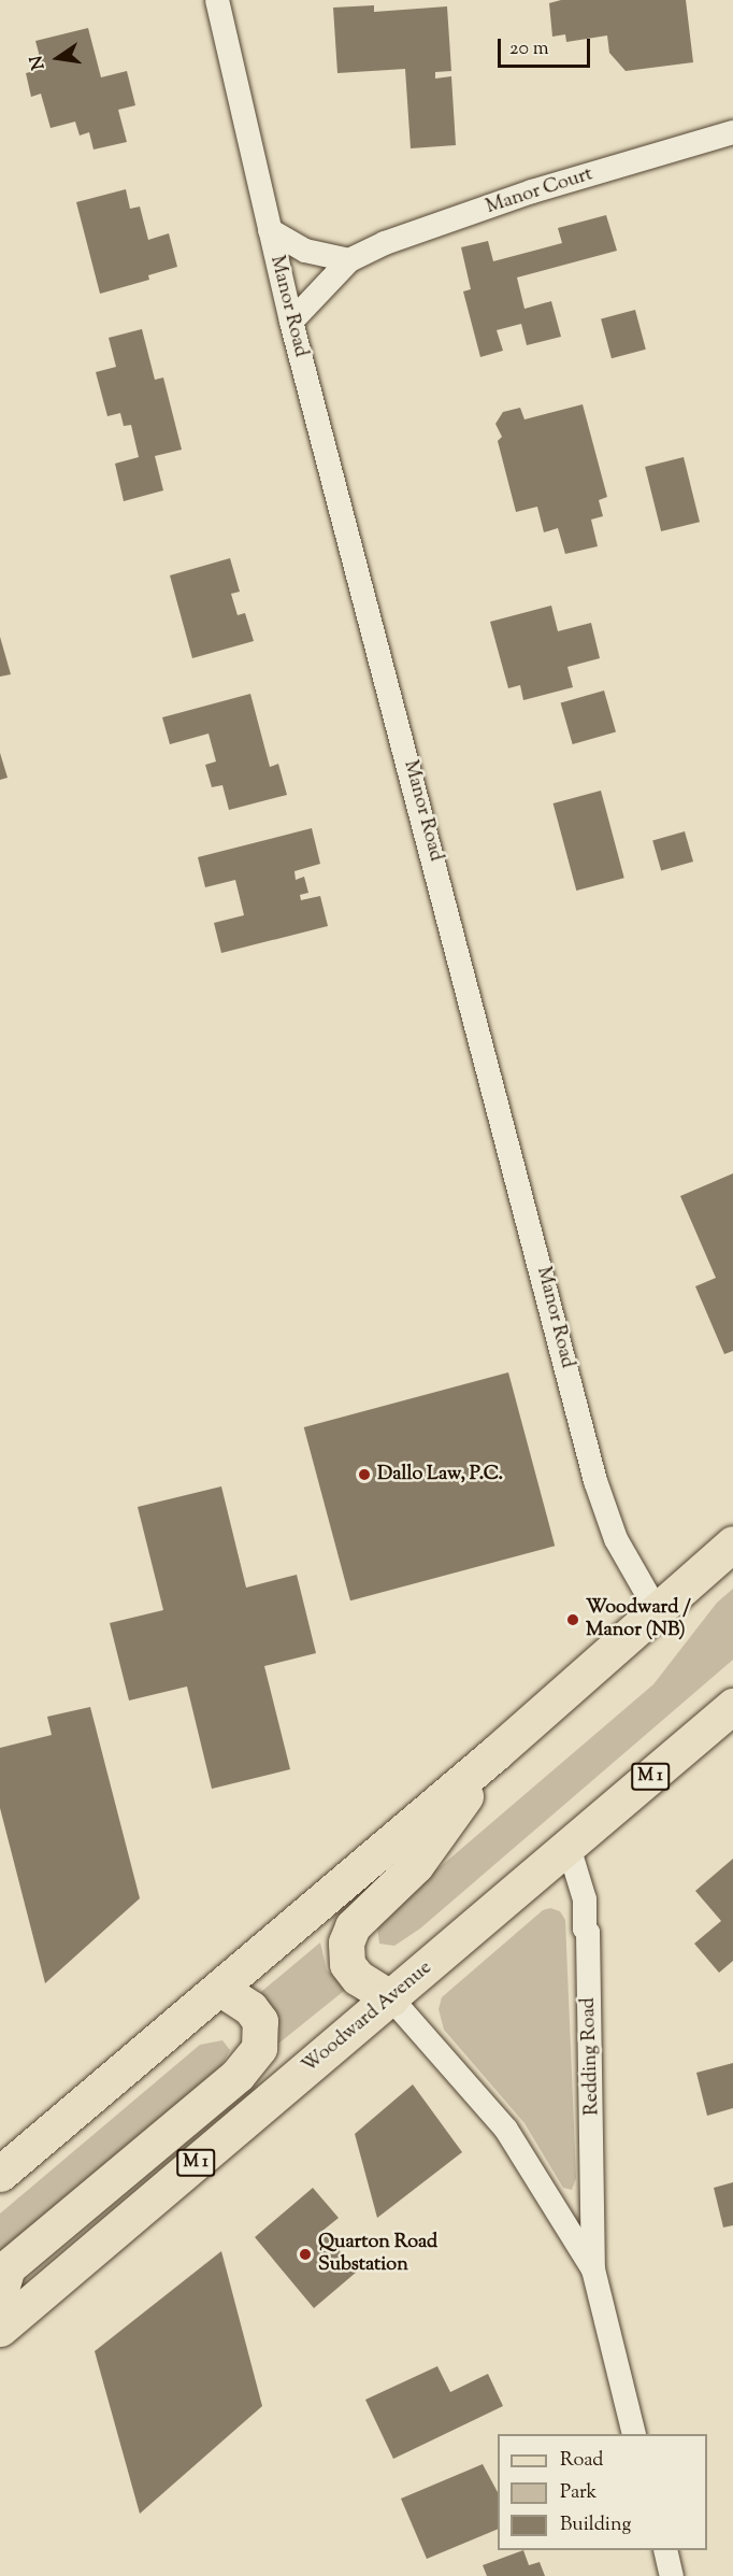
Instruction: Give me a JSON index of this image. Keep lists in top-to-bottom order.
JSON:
{
  "streets": {
    "main road": ["M 1", "Woodward Avenue"],
    "street": ["Manor Court", "Manor Road", "Redding Road"]
  },
  "crossings": [
    ["Manor Court", "Manor Road"],
    ["Woodward Avenue", "Redding Road"]
  ],
  "places": ["Dallo Law, P.C.", "Woodward / Manor (NB)", "Quarton Road Substation"],
  "legend": ["Road", "Park", "Building"],
  "scale_bar": "20 m",
  "north": "left"
}
